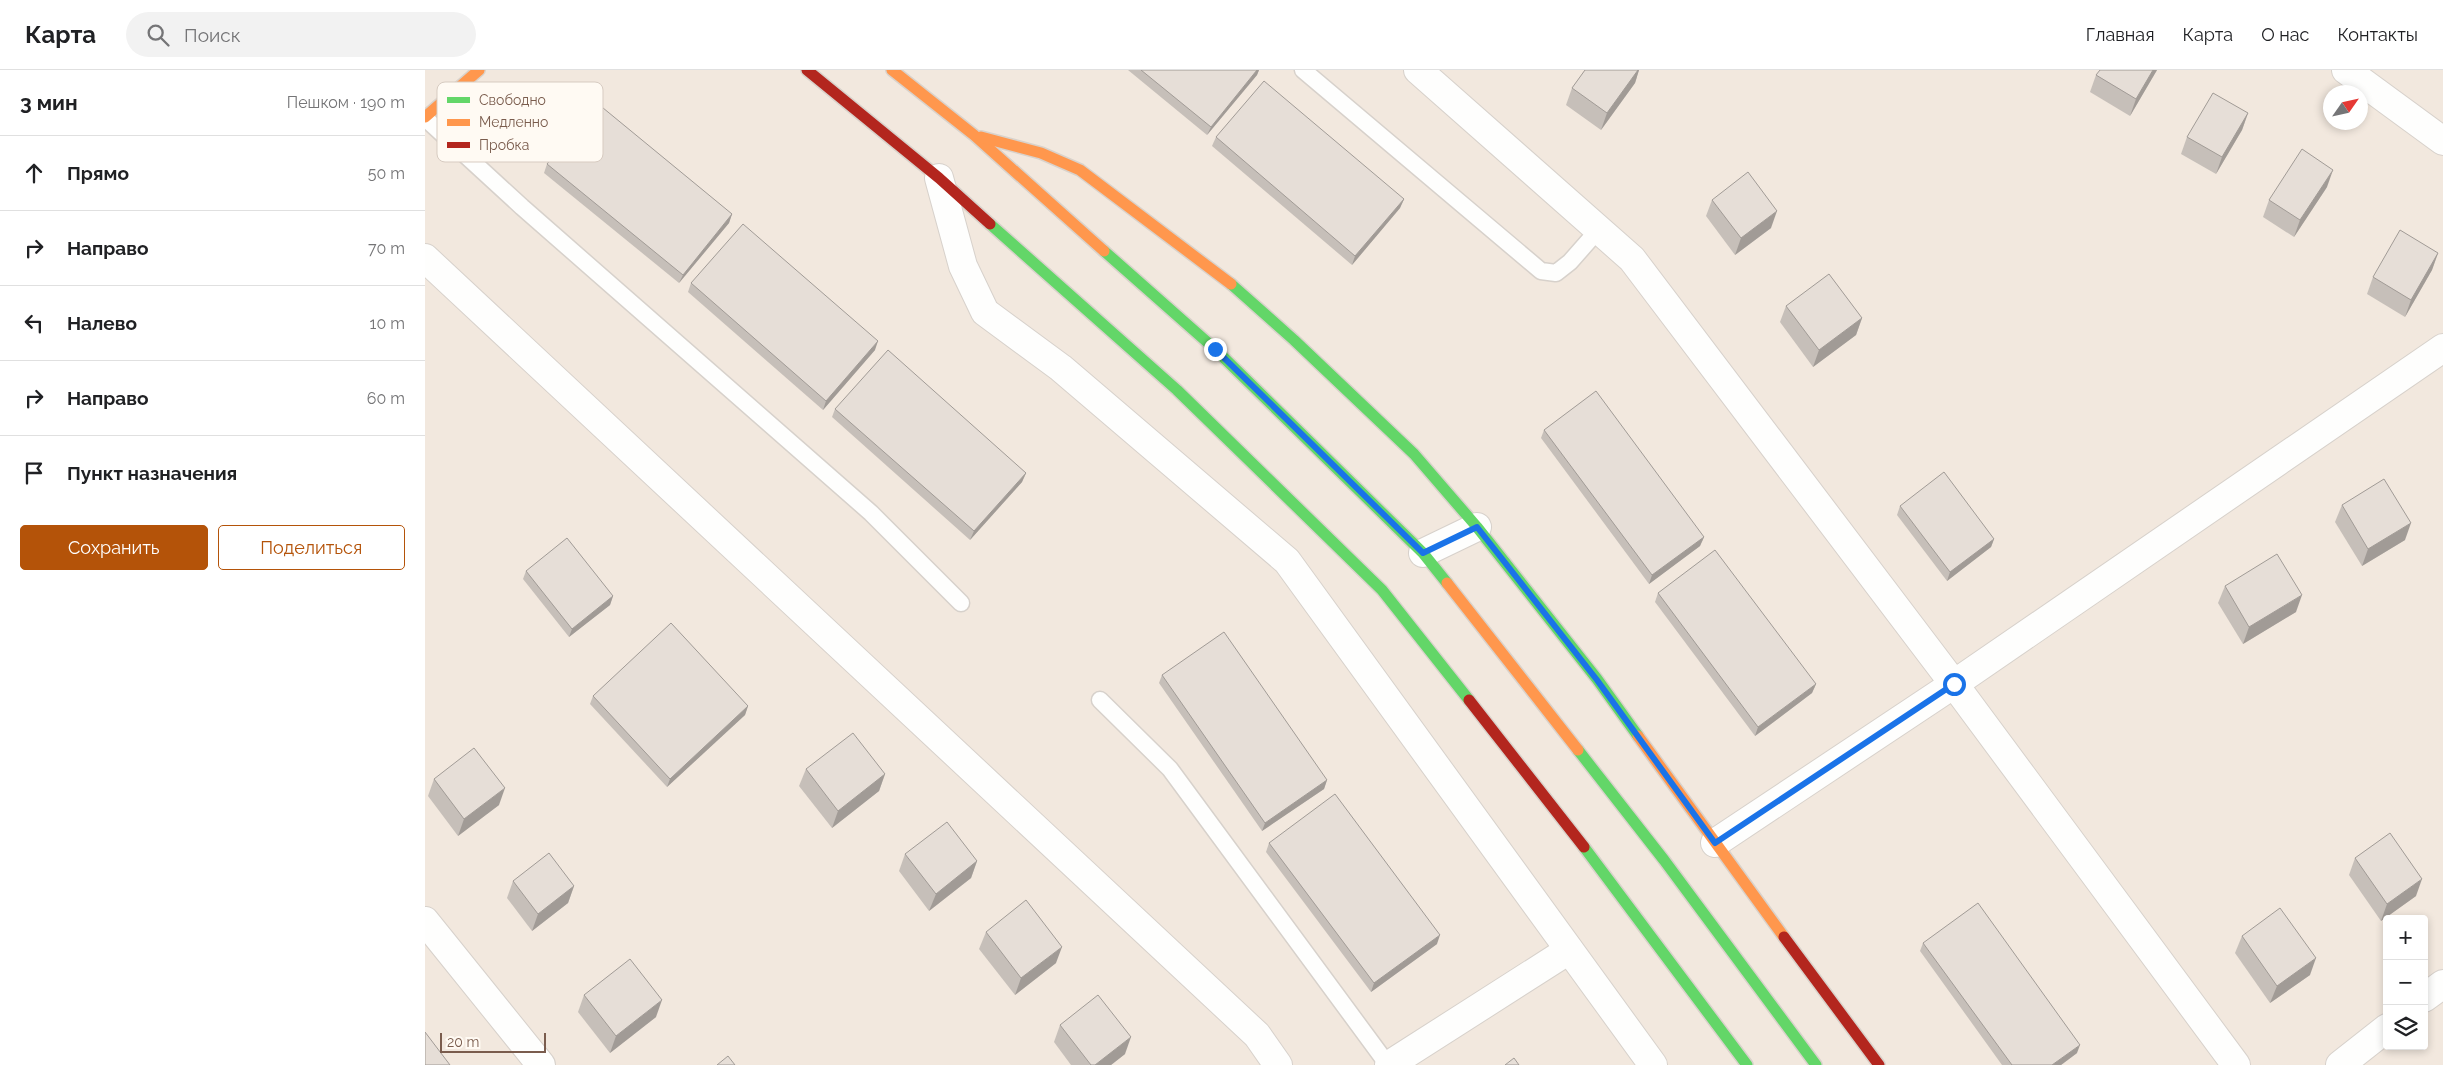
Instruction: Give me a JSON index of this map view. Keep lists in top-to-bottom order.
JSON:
{
  "legend": ["Свободно", "Медленно", "Пробка"],
  "scale_bar": "20 m",
  "north": "top right",
  "page": {
    "header": "Карта",
    "search": "Поиск",
    "nav": [
      "Главная",
      "Карта",
      "О нас",
      "Контакты"
    ],
    "heading": ["3 мин", "Пешком · 190 m"],
    "list": [
      ["Прямо", "50 m"],
      ["Направо", "70 m"],
      ["Налево", "10 m"],
      ["Направо", "60 m"],
      "Пункт назначения"
    ],
    "buttons": ["Сохранить", "Поделиться"],
    "map_buttons": ["+", "−"],
    "scale": "20 m"
  }
}
